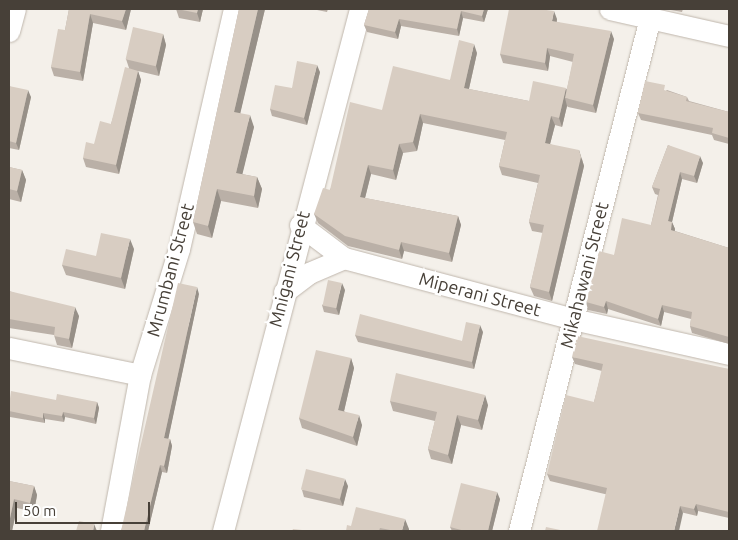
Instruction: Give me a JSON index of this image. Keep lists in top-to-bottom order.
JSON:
{
  "streets": {
    "street": [
      "Mnigani Street",
      "Mrumbani Street",
      "Mikahawani Street",
      "Miperani Street"
    ]
  },
  "crossings": [
    ["Mnigani Street", "Miperani Street"],
    ["Mikahawani Street", "Miperani Street"]
  ],
  "scale_bar": "50 m"
}
